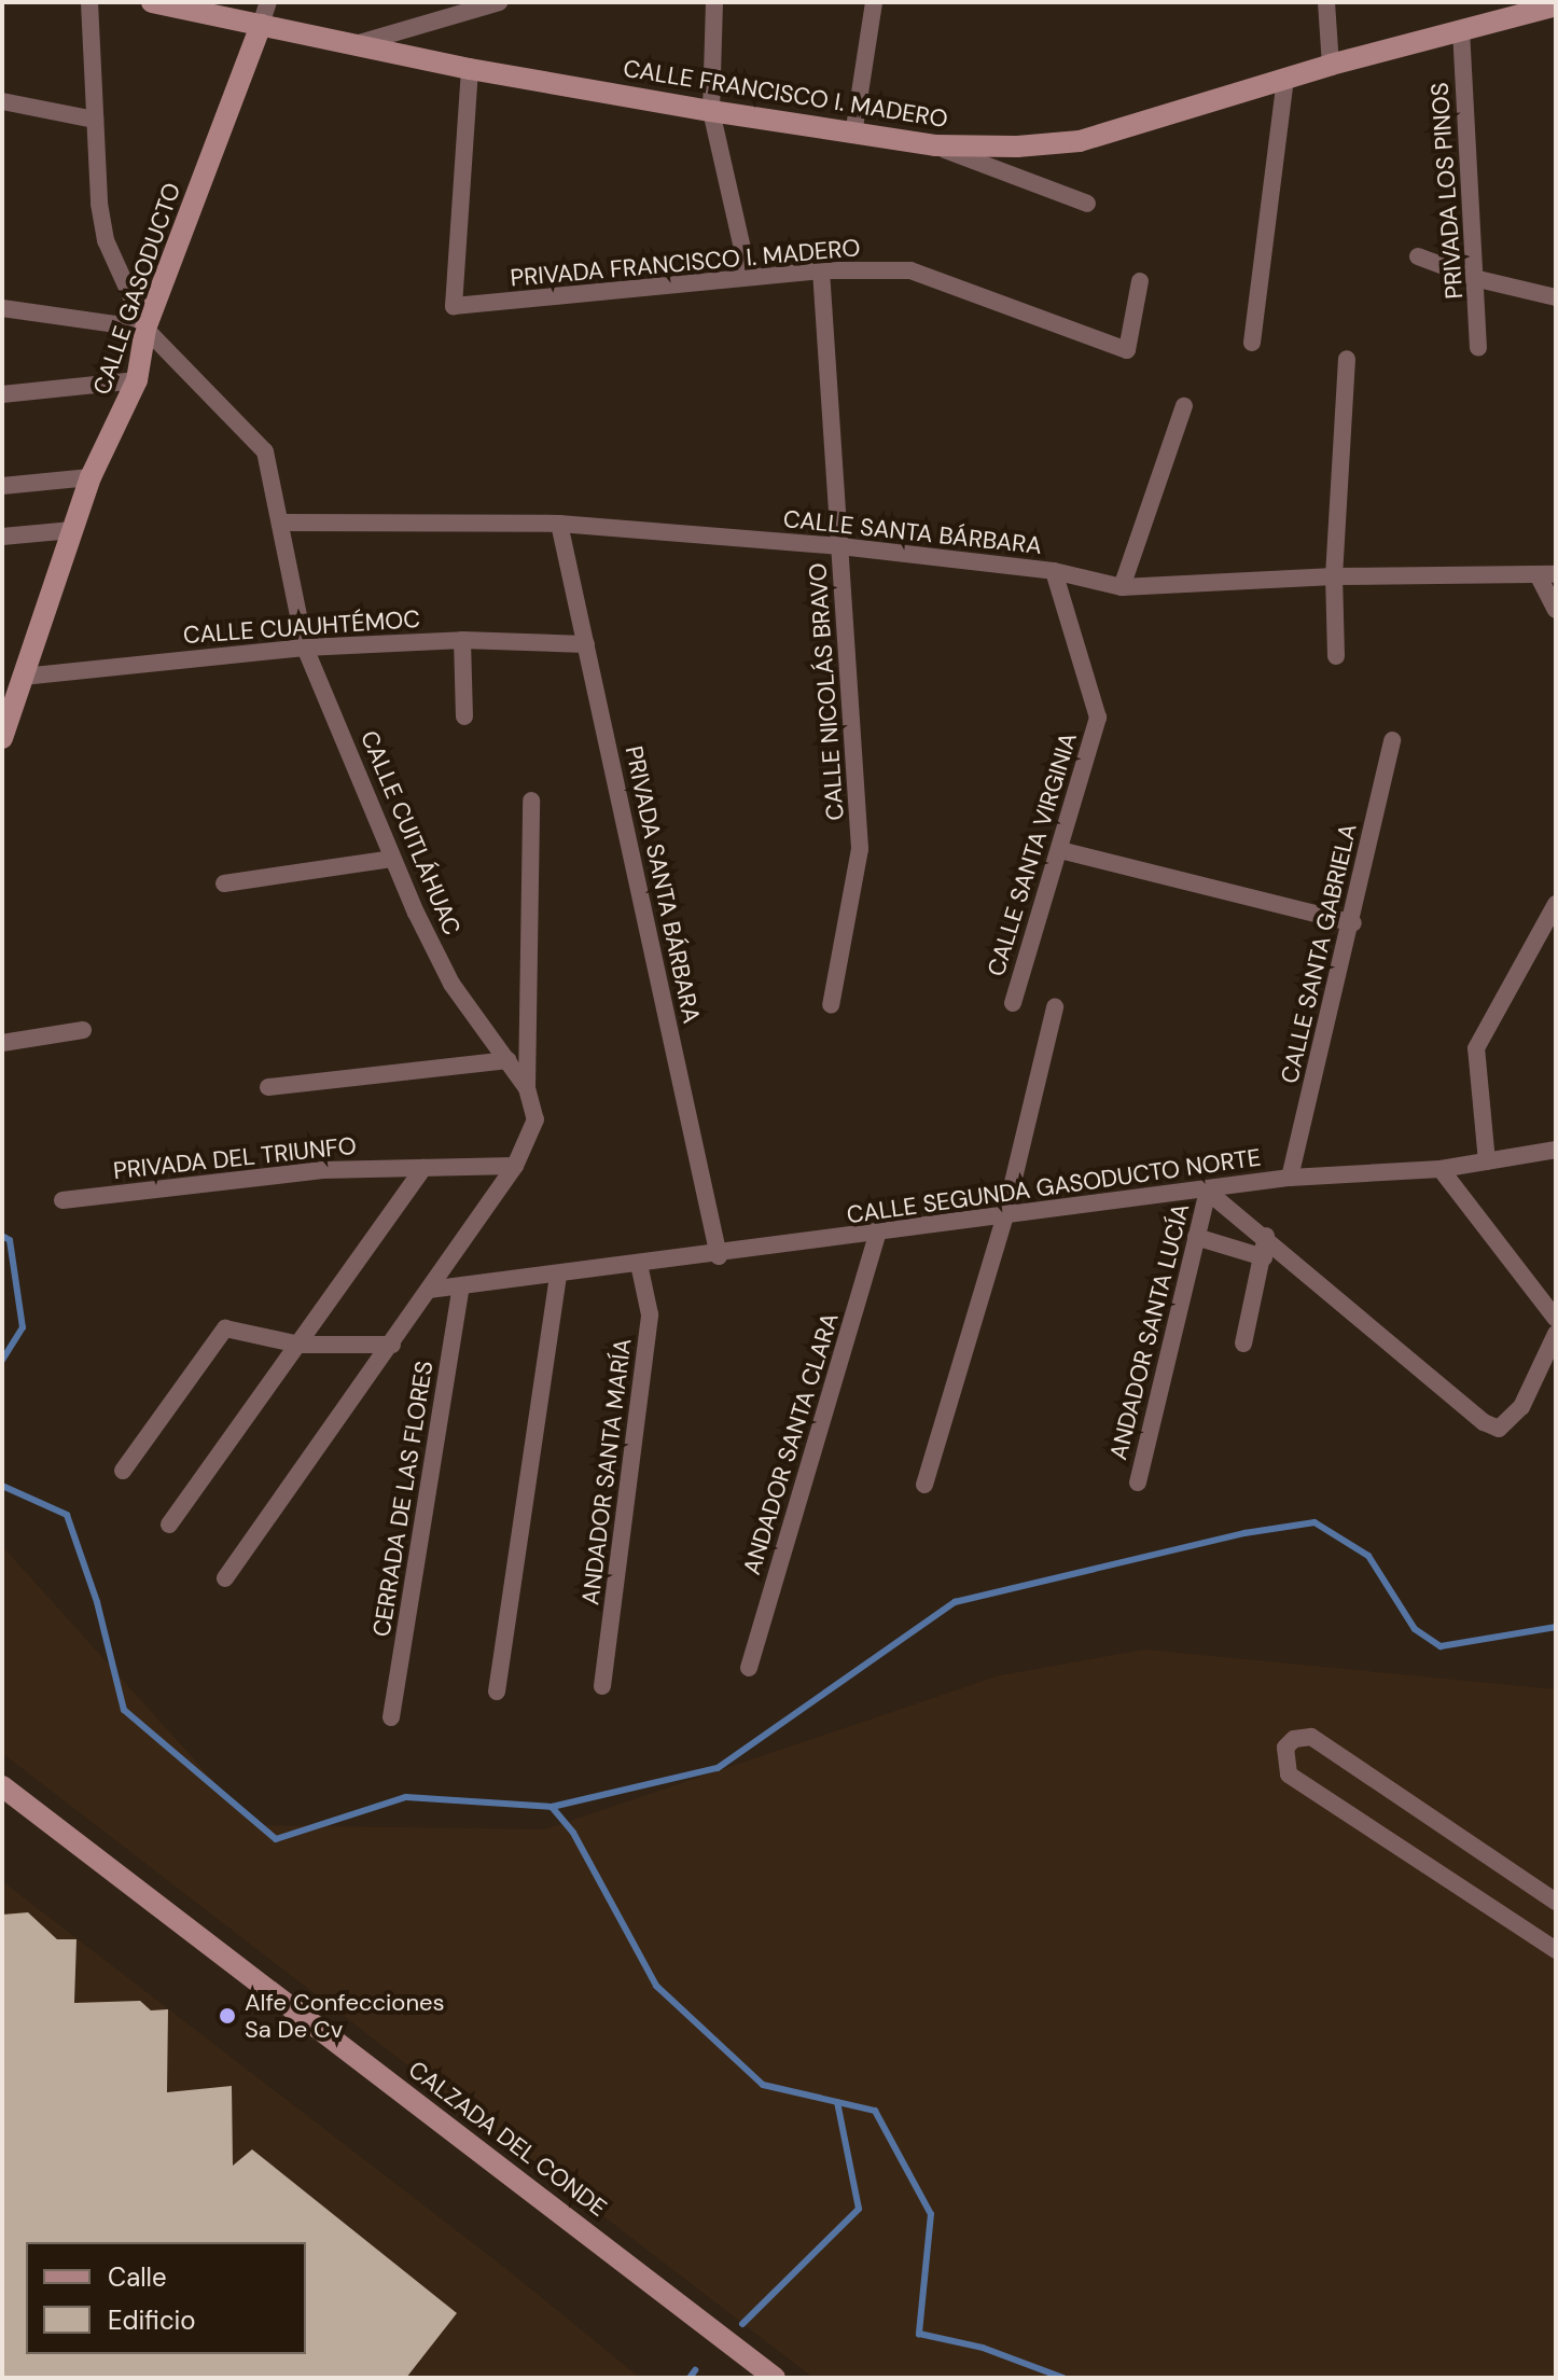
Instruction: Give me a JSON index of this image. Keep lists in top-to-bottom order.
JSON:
{
  "streets": {
    "street": [
      "CALLE FRANCISCO I. MADERO",
      "PRIVADA LOS PINOS",
      "PRIVADA FRANCISCO I. MADERO",
      "CALLE GASODUCTO",
      "CALLE SANTA BÁRBARA",
      "CALLE CUAUHTÉMOC",
      "CALLE NICOLÁS BRAVO",
      "CALLE CUITLÁHUAC",
      "CALLE SANTA VIRGINIA",
      "PRIVADA SANTA BÁRBARA",
      "CALLE SANTA GABRIELA",
      "PRIVADA DEL TRIUNFO",
      "CALLE SEGUNDA GASODUCTO NORTE",
      "ANDADOR SANTA LUCÍA",
      "ANDADOR SANTA CLARA",
      "ANDADOR SANTA MARÍA",
      "CERRADA DE LAS FLORES",
      "CALZADA DEL CONDE"
    ]
  },
  "crossings": [
    ["CALLE FRANCISCO I. MADERO", "PRIVADA LOS PINOS"],
    ["CALLE FRANCISCO I. MADERO", "PRIVADA FRANCISCO I. MADERO"],
    ["CALLE FRANCISCO I. MADERO", "CALLE GASODUCTO"],
    ["PRIVADA FRANCISCO I. MADERO", "CALLE NICOLÁS BRAVO"],
    ["CALLE GASODUCTO", "CALLE CUAUHTÉMOC"],
    ["CALLE GASODUCTO", "CALLE CUITLÁHUAC"],
    ["CALLE SANTA BÁRBARA", "CALLE NICOLÁS BRAVO"],
    ["CALLE SANTA BÁRBARA", "CALLE CUITLÁHUAC"],
    ["CALLE SANTA BÁRBARA", "CALLE SANTA VIRGINIA"],
    ["CALLE SANTA BÁRBARA", "PRIVADA SANTA BÁRBARA"],
    ["CALLE CUAUHTÉMOC", "CALLE CUITLÁHUAC"],
    ["CALLE CUAUHTÉMOC", "PRIVADA SANTA BÁRBARA"],
    ["CALLE CUITLÁHUAC", "PRIVADA DEL TRIUNFO"],
    ["CALLE CUITLÁHUAC", "CALLE SEGUNDA GASODUCTO NORTE"],
    ["PRIVADA SANTA BÁRBARA", "CALLE SEGUNDA GASODUCTO NORTE"],
    ["CALLE SANTA GABRIELA", "CALLE SEGUNDA GASODUCTO NORTE"],
    ["CALLE SEGUNDA GASODUCTO NORTE", "ANDADOR SANTA LUCÍA"],
    ["CALLE SEGUNDA GASODUCTO NORTE", "ANDADOR SANTA CLARA"],
    ["CALLE SEGUNDA GASODUCTO NORTE", "ANDADOR SANTA MARÍA"],
    ["CALLE SEGUNDA GASODUCTO NORTE", "CERRADA DE LAS FLORES"]
  ],
  "places": ["Alfe Confecciones Sa De Cv"],
  "legend": ["Calle", "Edificio"]
}
